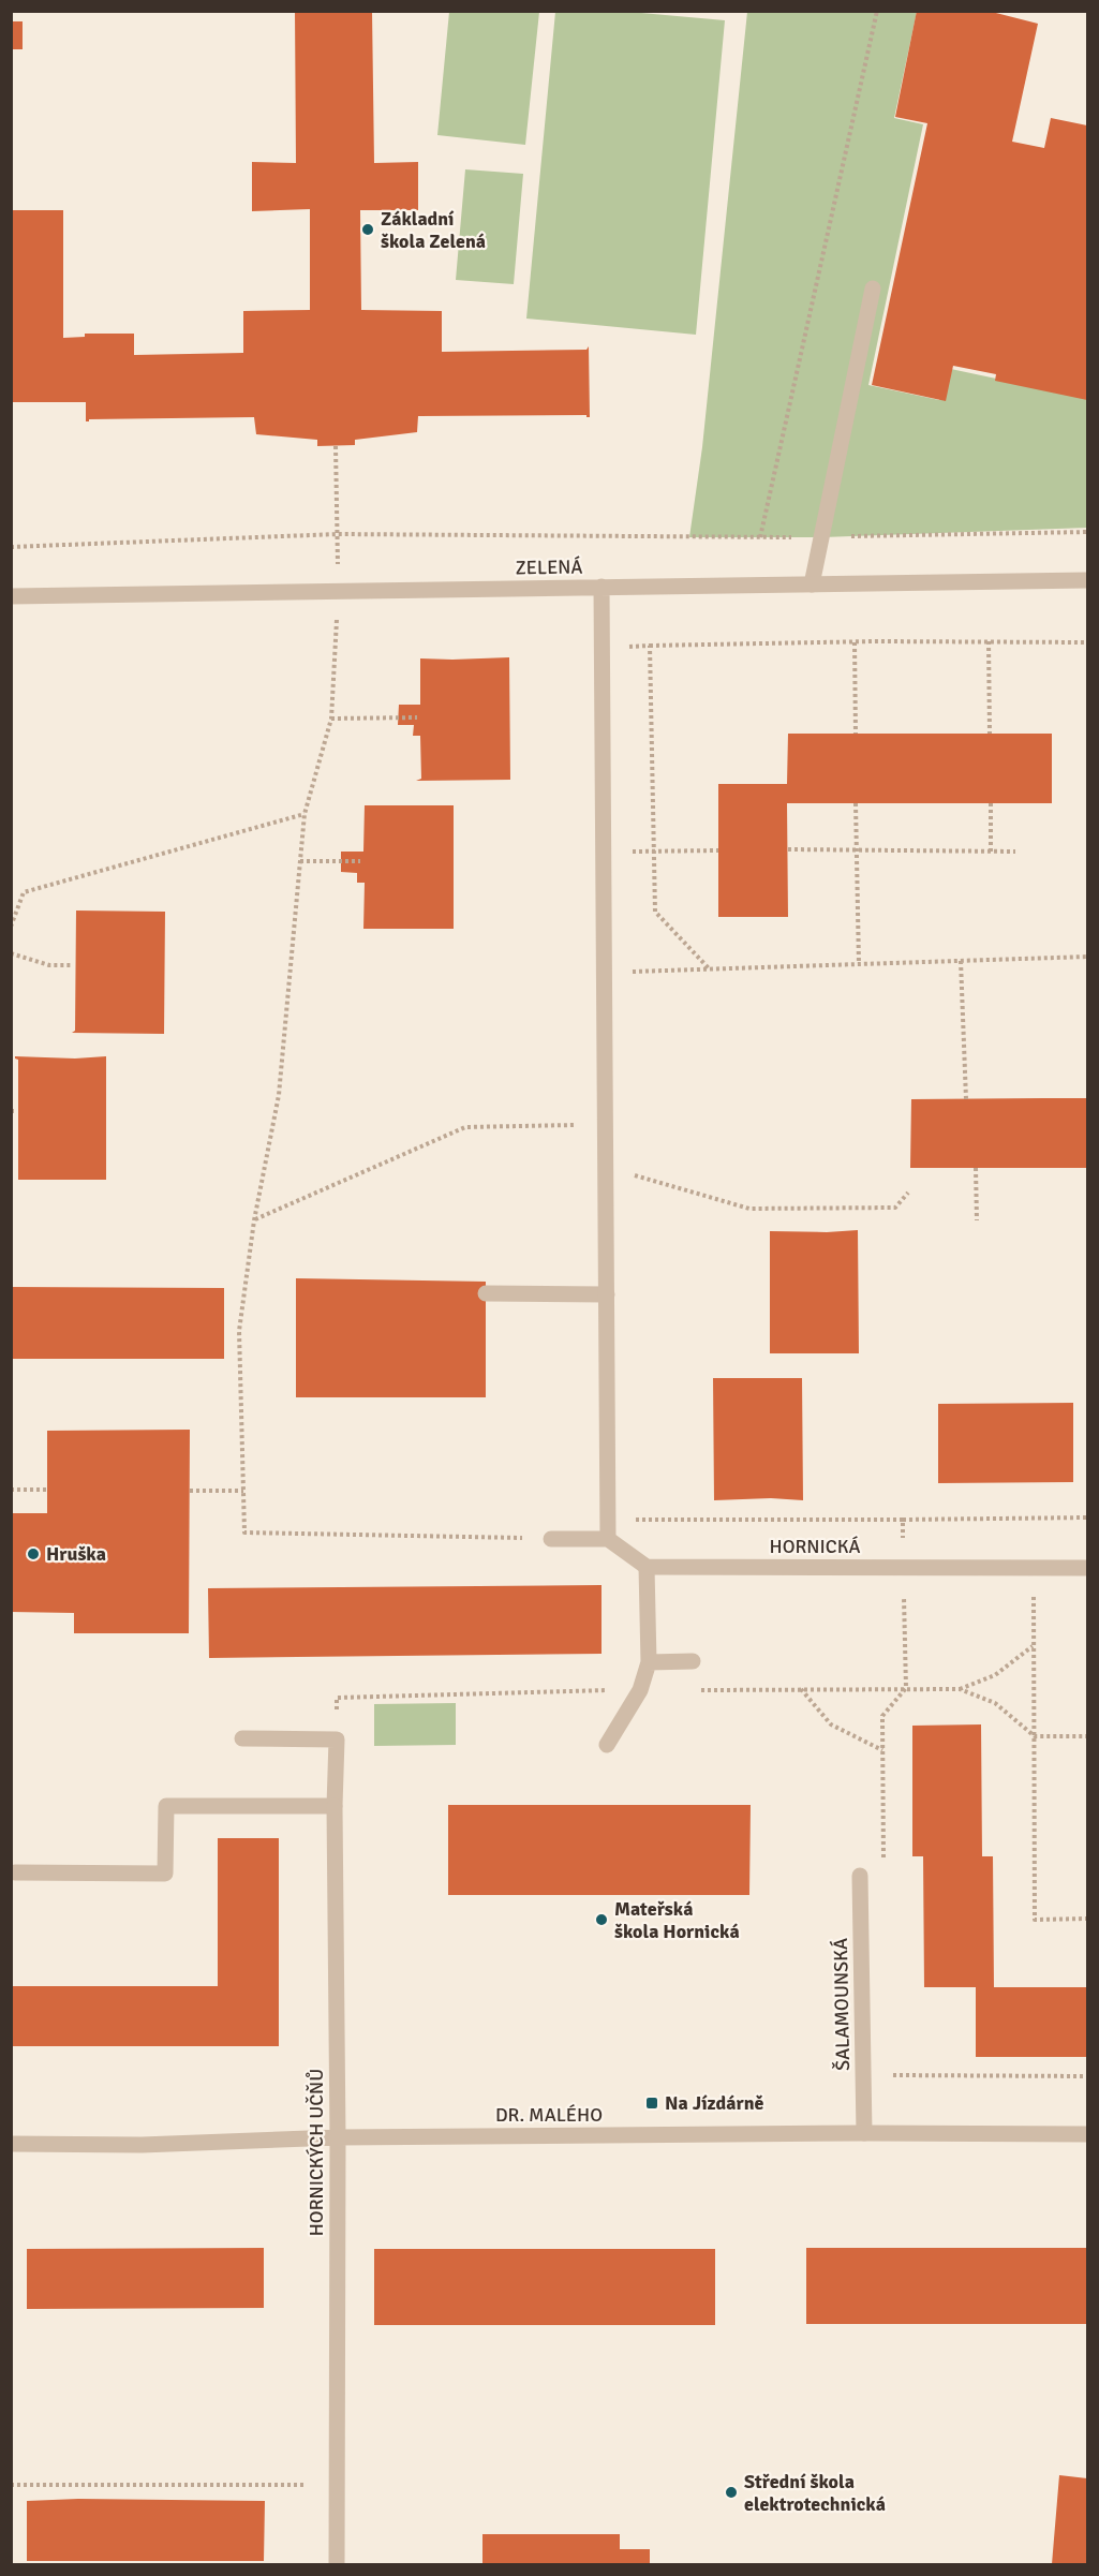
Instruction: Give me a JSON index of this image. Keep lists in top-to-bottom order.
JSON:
{
  "streets": {
    "street": [
      "ZELENÁ",
      "HORNICKÁ",
      "ŠALAMOUNSKÁ",
      "DR. MALÉHO",
      "HORNICKÝCH UČŇŮ"
    ]
  },
  "crossings": [
    ["ŠALAMOUNSKÁ", "DR. MALÉHO"],
    ["DR. MALÉHO", "HORNICKÝCH UČŇŮ"]
  ],
  "places": {
    "other": [
      "Základní škola Zelená",
      "Hruška",
      "Mateřská škola Hornická",
      "Střední škola elektrotechnická"
    ],
    "transit": ["Na Jízdárně"]
  }
}
